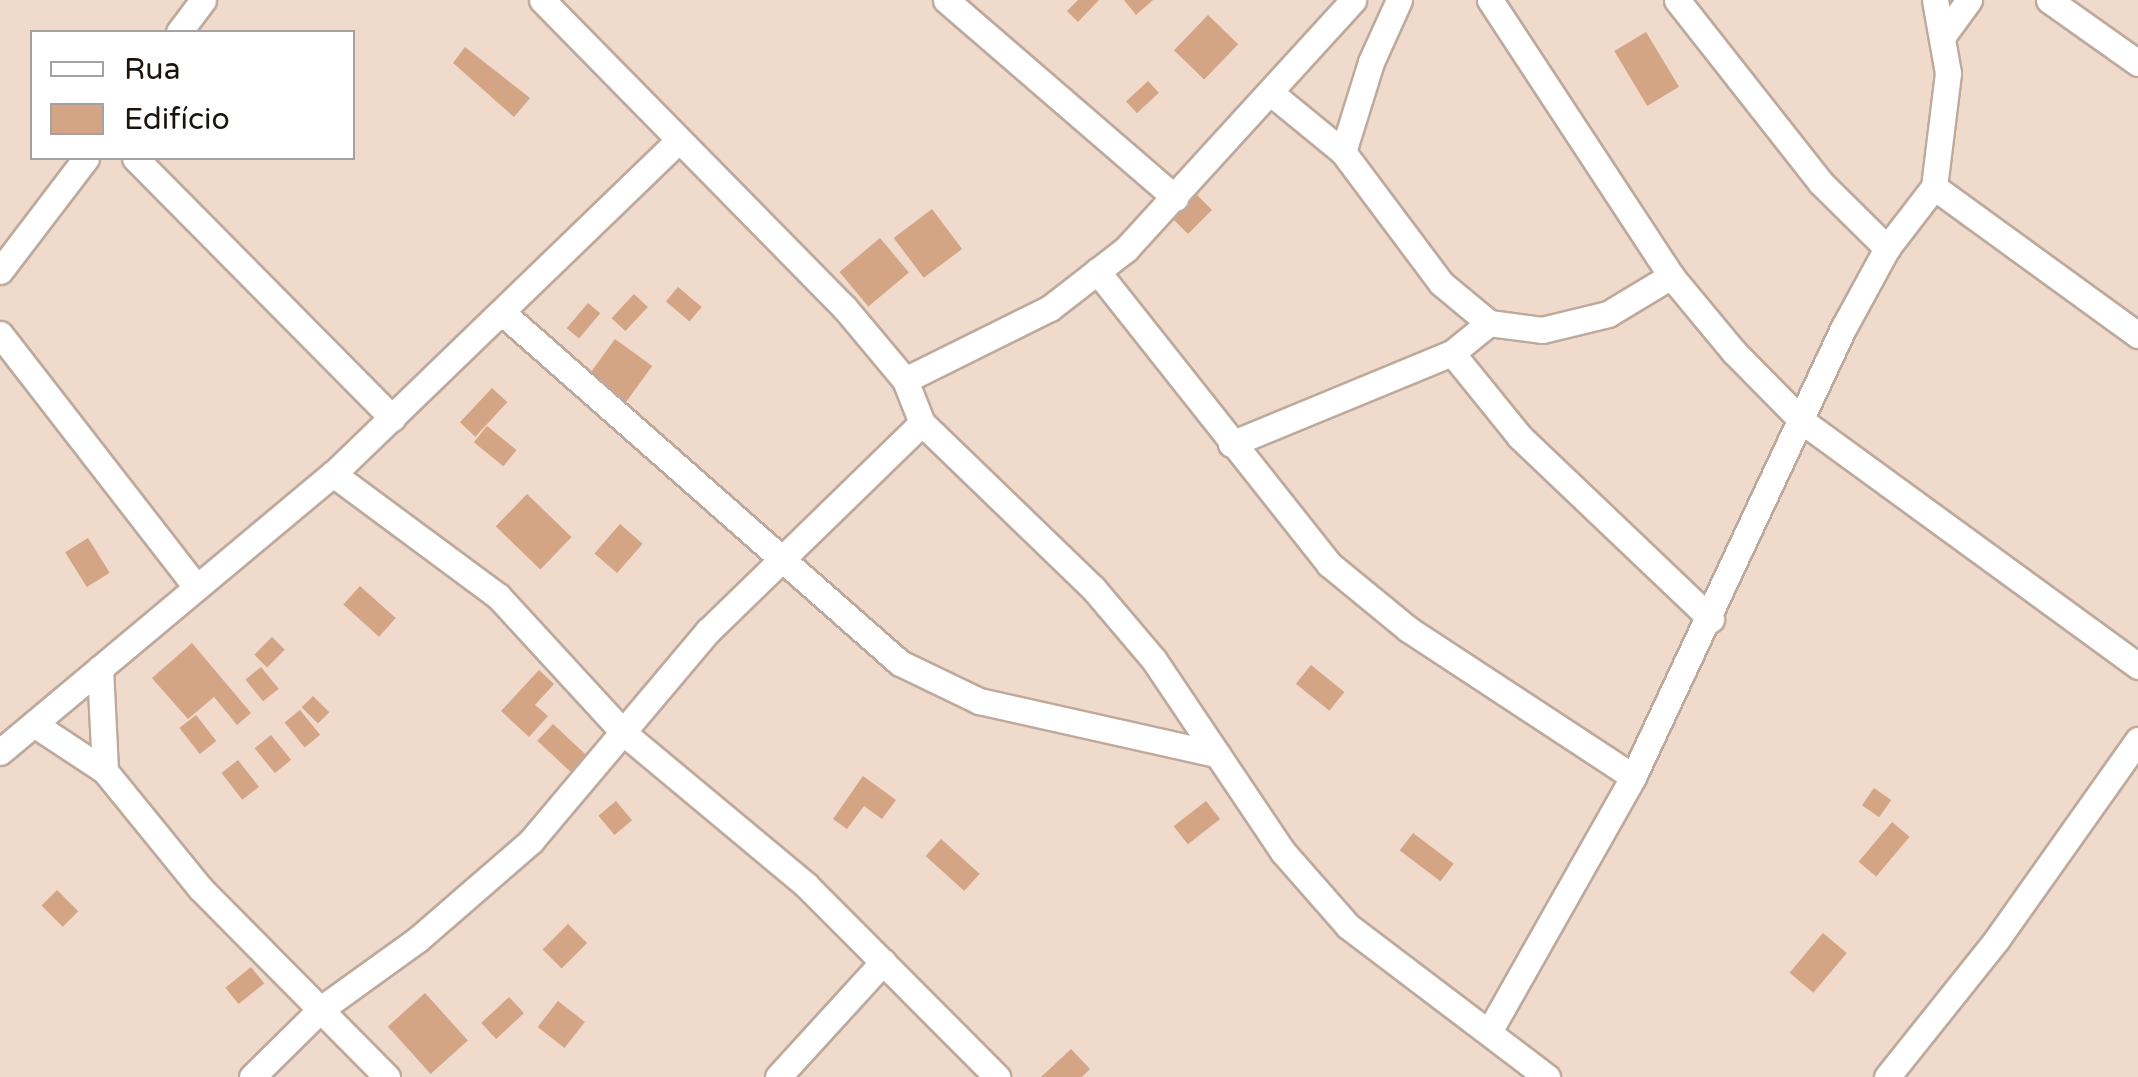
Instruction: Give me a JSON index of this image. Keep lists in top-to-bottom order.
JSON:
{
  "legend": ["Rua", "Edifício"]
}
